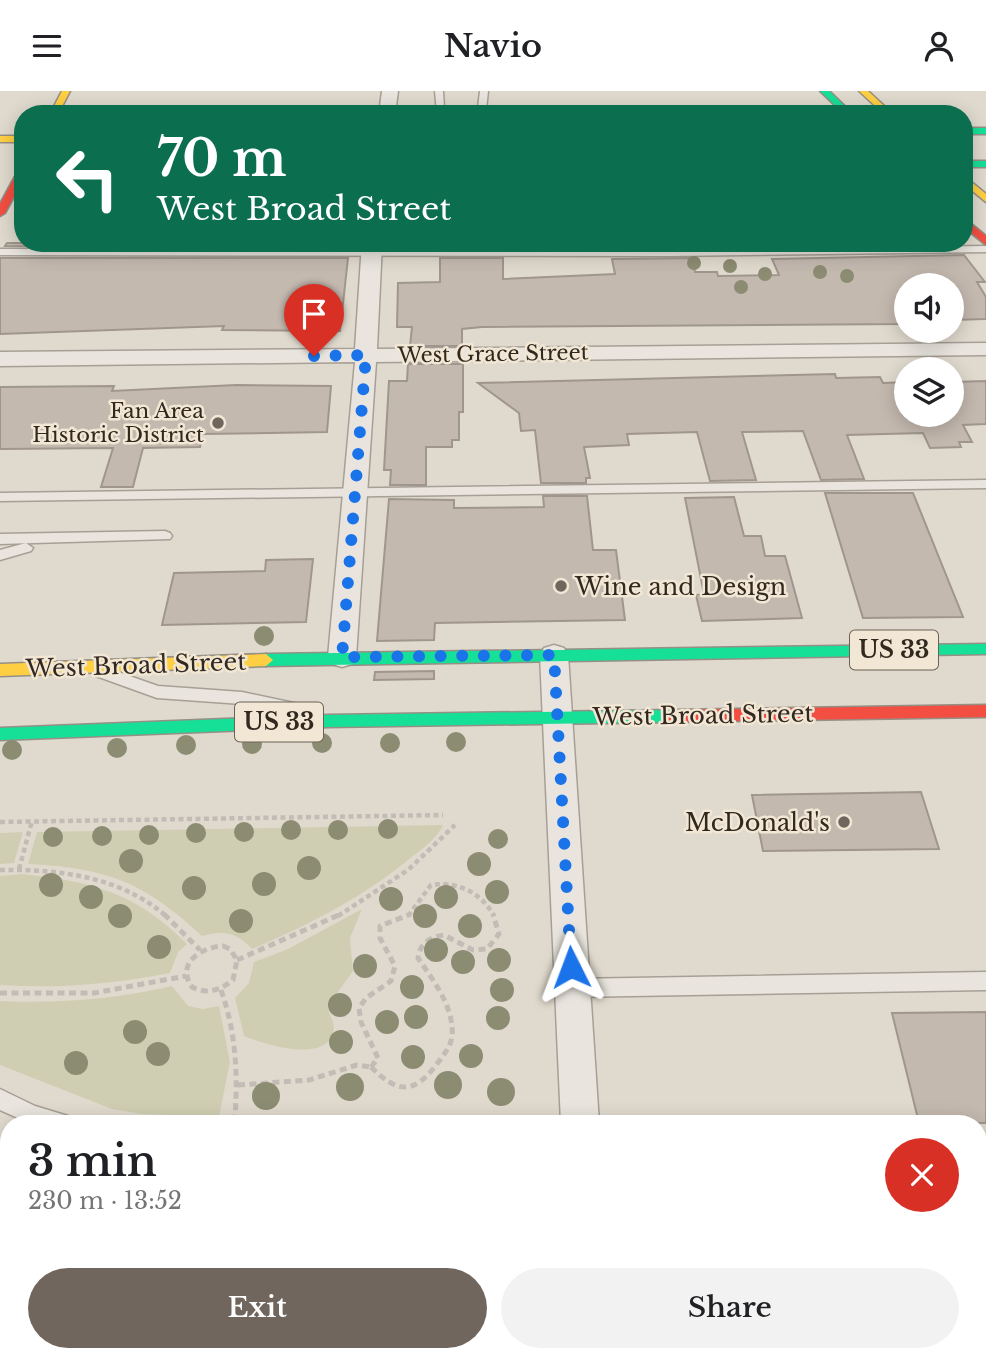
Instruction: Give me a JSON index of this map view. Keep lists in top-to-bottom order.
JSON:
{
  "streets": {
    "main road": ["US 33", "West Broad Street"],
    "street": ["West Grace Street"]
  },
  "places": ["Fan Area Historic District", "Wine and Design", "McDonald's"],
  "page": {
    "header": "Navio",
    "turn": ["70 m", "West Broad Street"],
    "heading": ["3 min", "230 m · 13:52"],
    "buttons": ["Exit", "Share"]
  }
}
